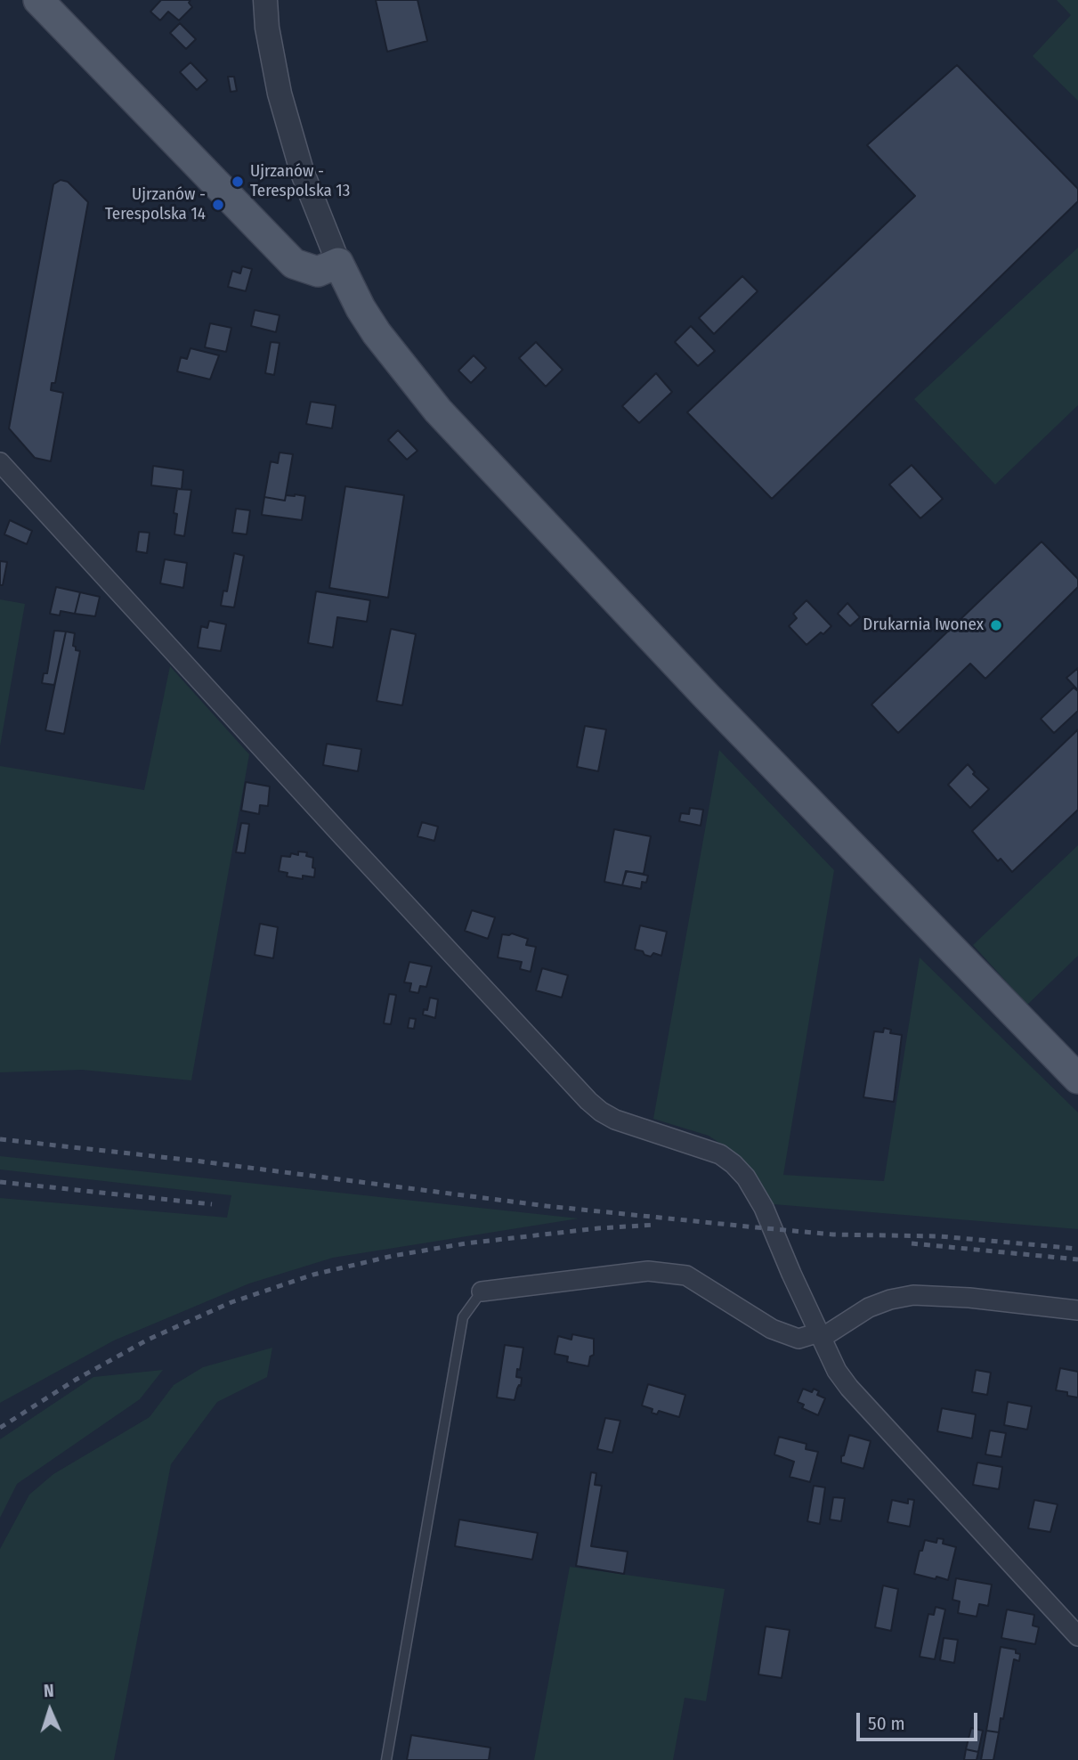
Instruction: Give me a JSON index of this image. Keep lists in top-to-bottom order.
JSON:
{
  "places": ["Ujrzanów - Terespolska 13", "Ujrzanów - Terespolska 14", "Drukarnia Iwonex"],
  "scale_bar": "50 m",
  "north": "top"
}
